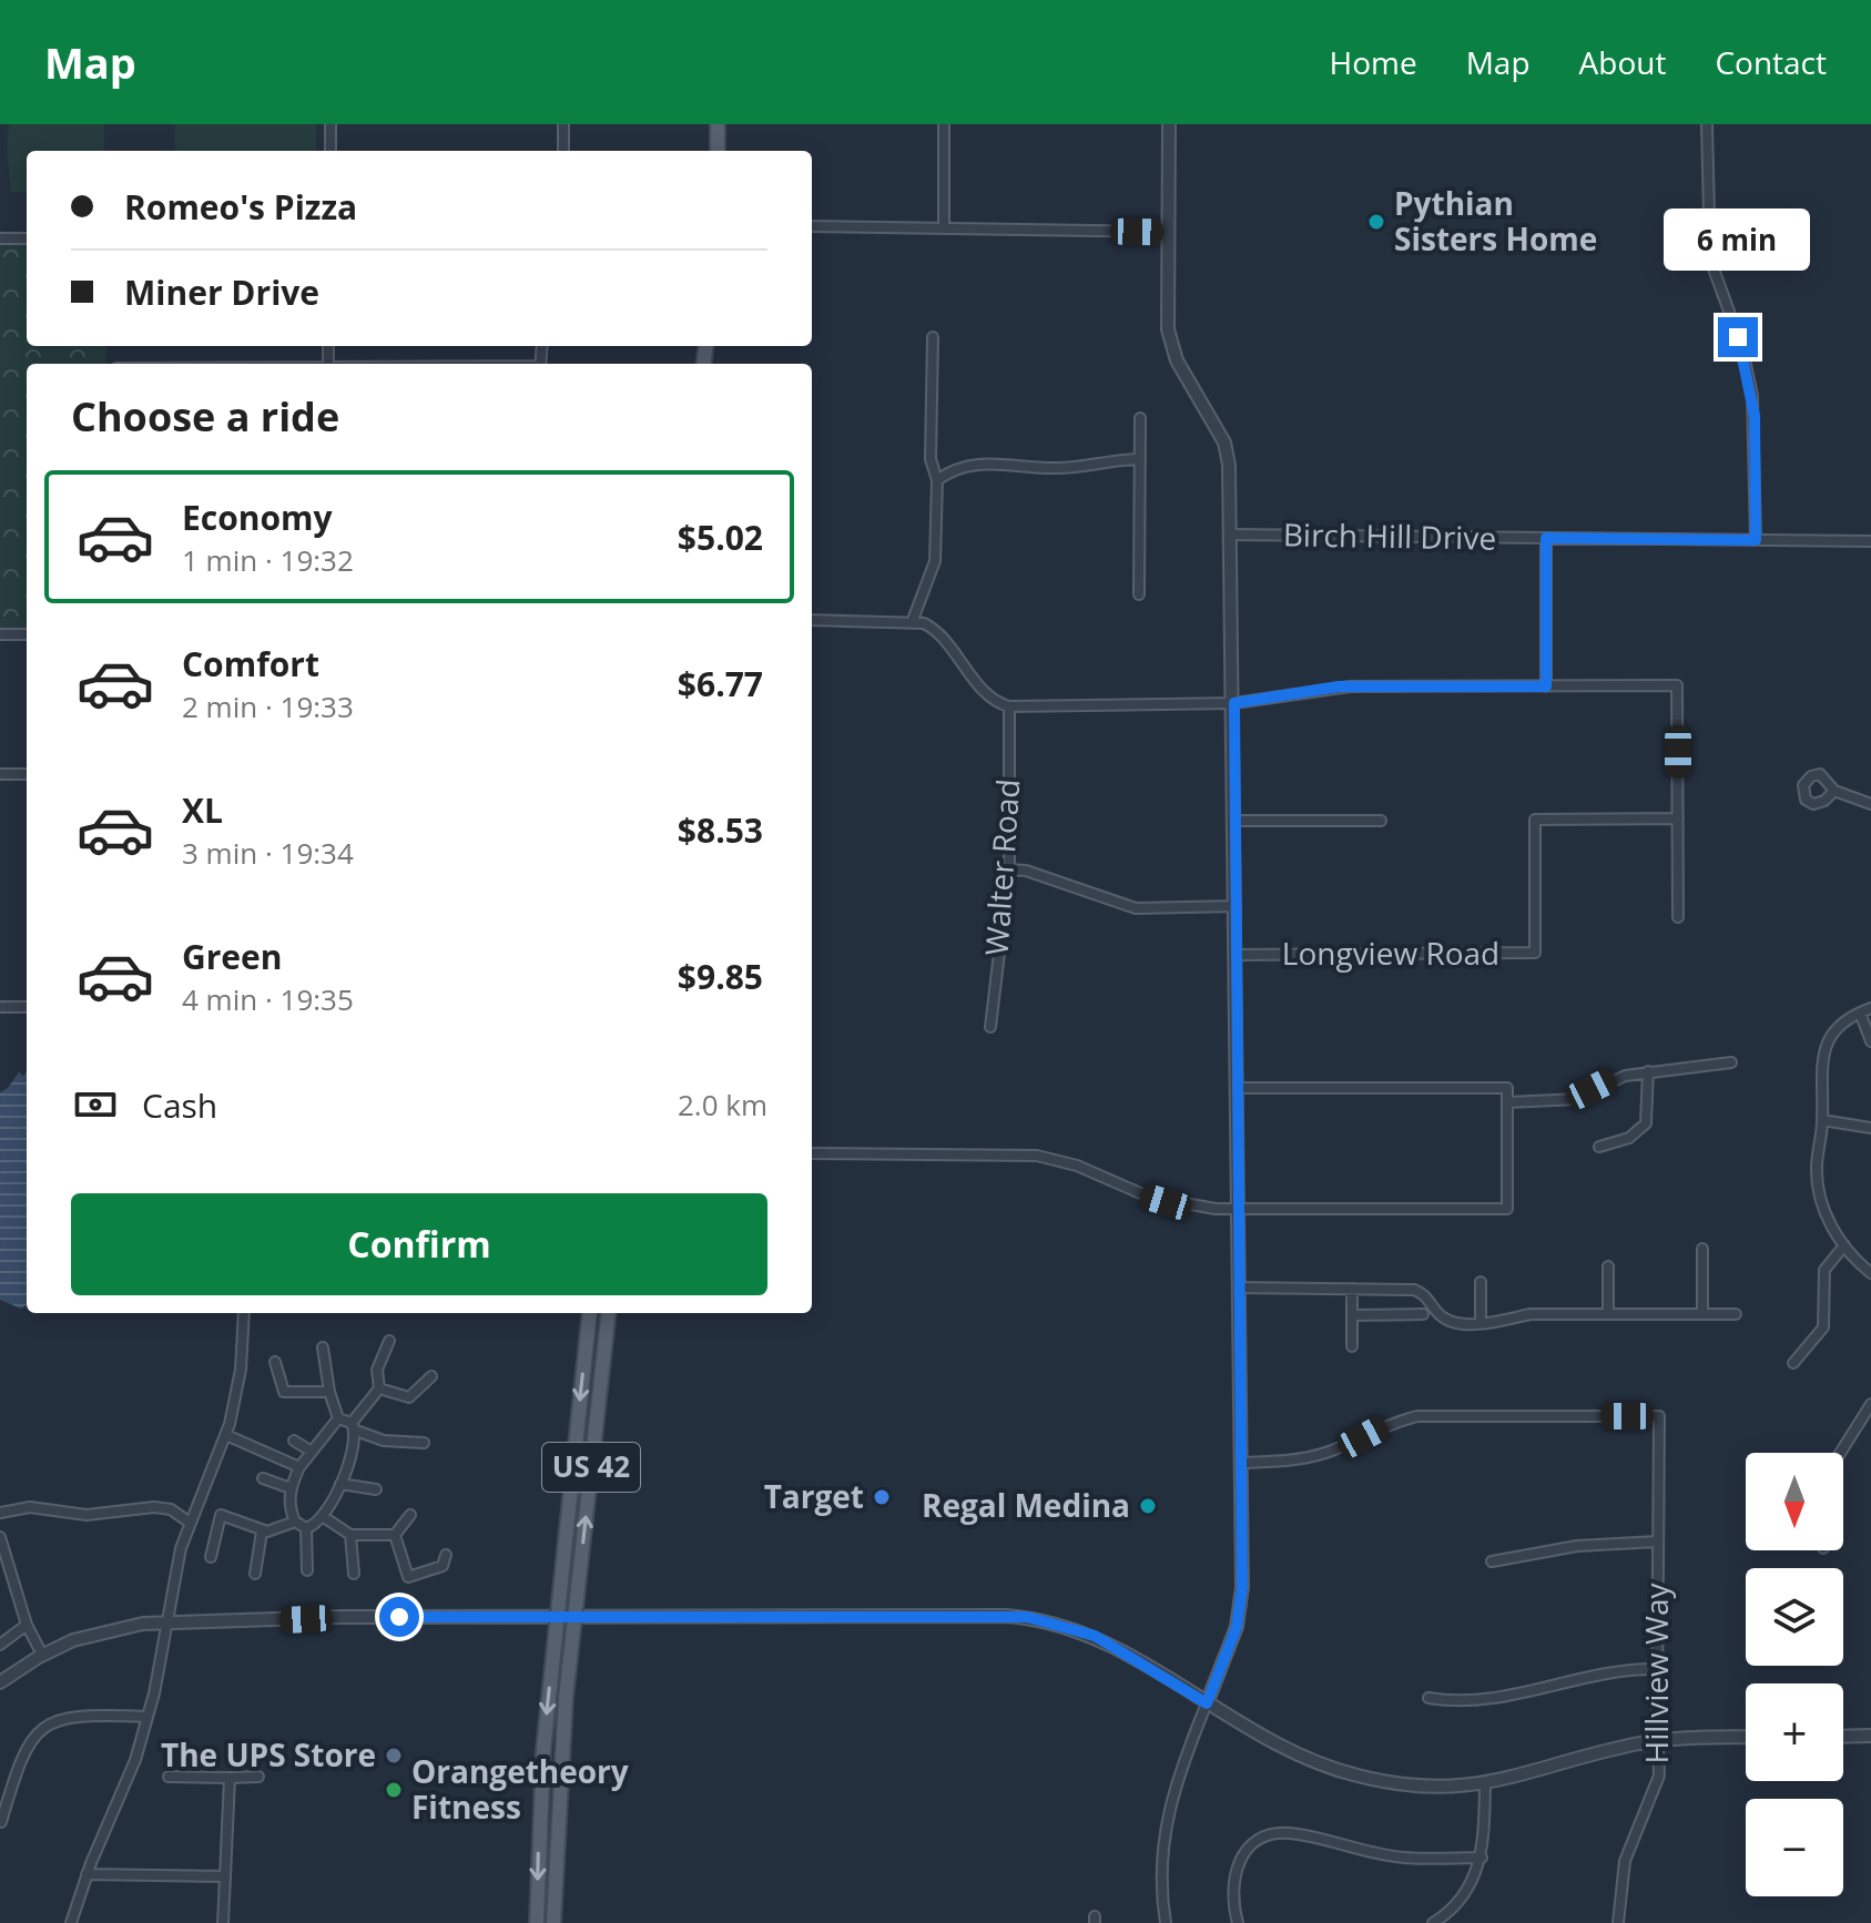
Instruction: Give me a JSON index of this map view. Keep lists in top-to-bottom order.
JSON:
{
  "streets": {
    "main road": ["US 42"],
    "street": [
      "Birch Hill Drive",
      "Walter Road",
      "Longview Road",
      "Hillview Way"
    ]
  },
  "places": [
    "Pythian Sisters Home",
    "Target",
    "Regal Medina",
    "The UPS Store",
    "Orangetheory Fitness"
  ],
  "north": "bottom",
  "page": {
    "header": "Map",
    "nav": [
      "Home",
      "Map",
      "About",
      "Contact"
    ],
    "banner": ["Romeo's Pizza", "Miner Drive"],
    "bubble": "6 min",
    "heading": "Choose a ride",
    "list": [
      {
        "name": "Economy",
        "note": "1 min · 19:32",
        "value": "$5.02"
      },
      {
        "name": "Comfort",
        "note": "2 min · 19:33",
        "value": "$6.77"
      },
      {
        "name": "XL",
        "note": "3 min · 19:34",
        "value": "$8.53"
      },
      {
        "name": "Green",
        "note": "4 min · 19:35",
        "value": "$9.85"
      }
    ],
    "pay": ["Cash", "2.0 km"],
    "buttons": "Confirm",
    "map_buttons": ["+", "−"]
  }
}
